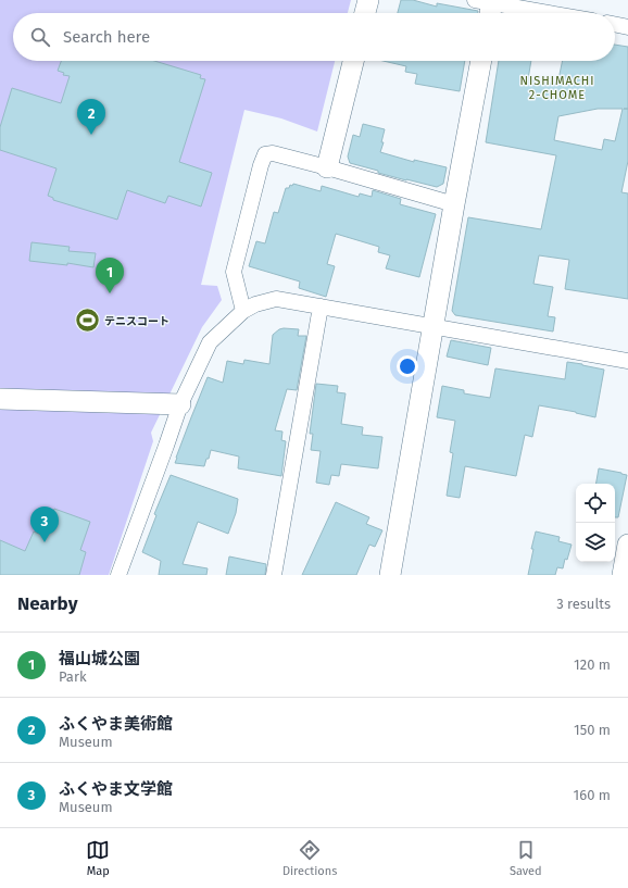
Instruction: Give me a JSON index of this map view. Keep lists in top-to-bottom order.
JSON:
{
  "districts": ["NISHIMACHI 2-CHOME"],
  "places": {
    "sports": ["テニスコート"]
  },
  "page": {
    "search": "Search here",
    "pins": ["2", "1", "3"],
    "heading": ["Nearby", "3 results"],
    "list": [
      {
        "mark": "1",
        "name": "福山城公園",
        "note": "Park",
        "value": "120 m"
      },
      {
        "mark": "2",
        "name": "ふくやま美術館",
        "note": "Museum",
        "value": "150 m"
      },
      {
        "mark": "3",
        "name": "ふくやま文学館",
        "note": "Museum",
        "value": "160 m"
      }
    ],
    "nav": ["Map", "Directions", "Saved"]
  }
}
